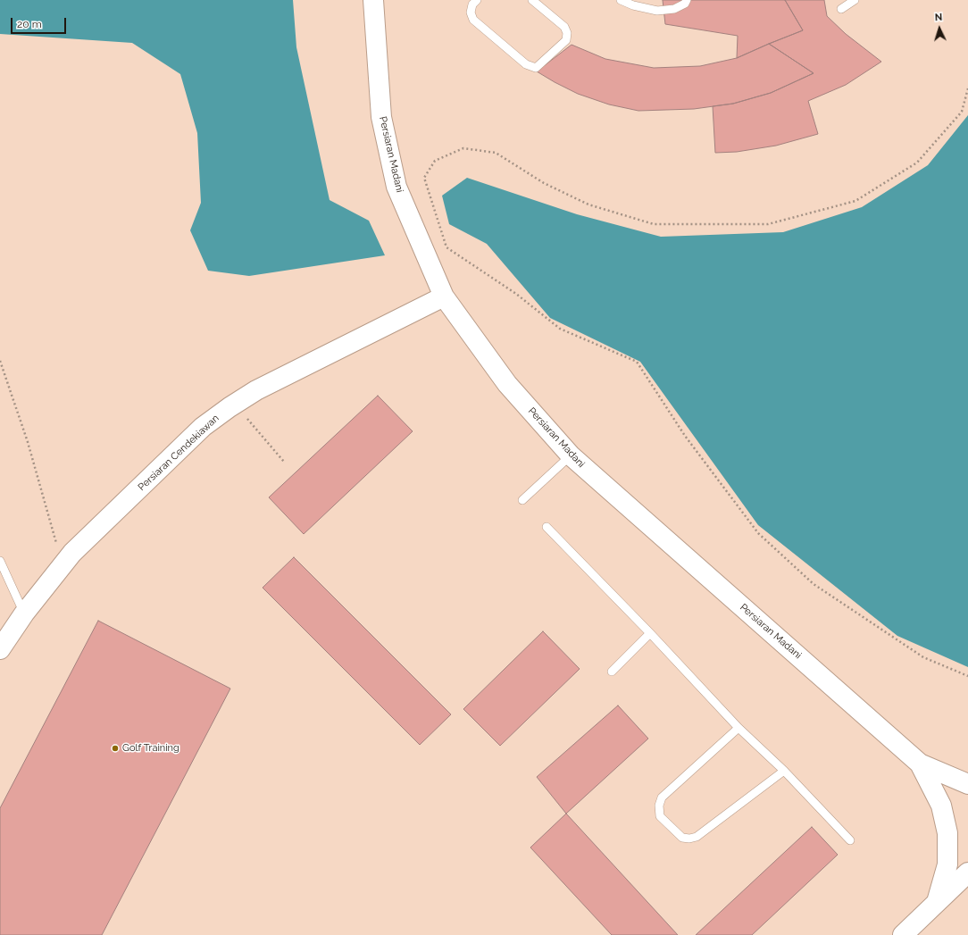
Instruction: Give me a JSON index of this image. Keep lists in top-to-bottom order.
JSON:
{
  "streets": {
    "street": ["Persiaran Madani", "Persiaran Cendekiawan"]
  },
  "crossings": [
    ["Persiaran Madani", "Persiaran Cendekiawan"]
  ],
  "places": ["Golf Training"],
  "scale_bar": "20 m",
  "north": "top"
}
